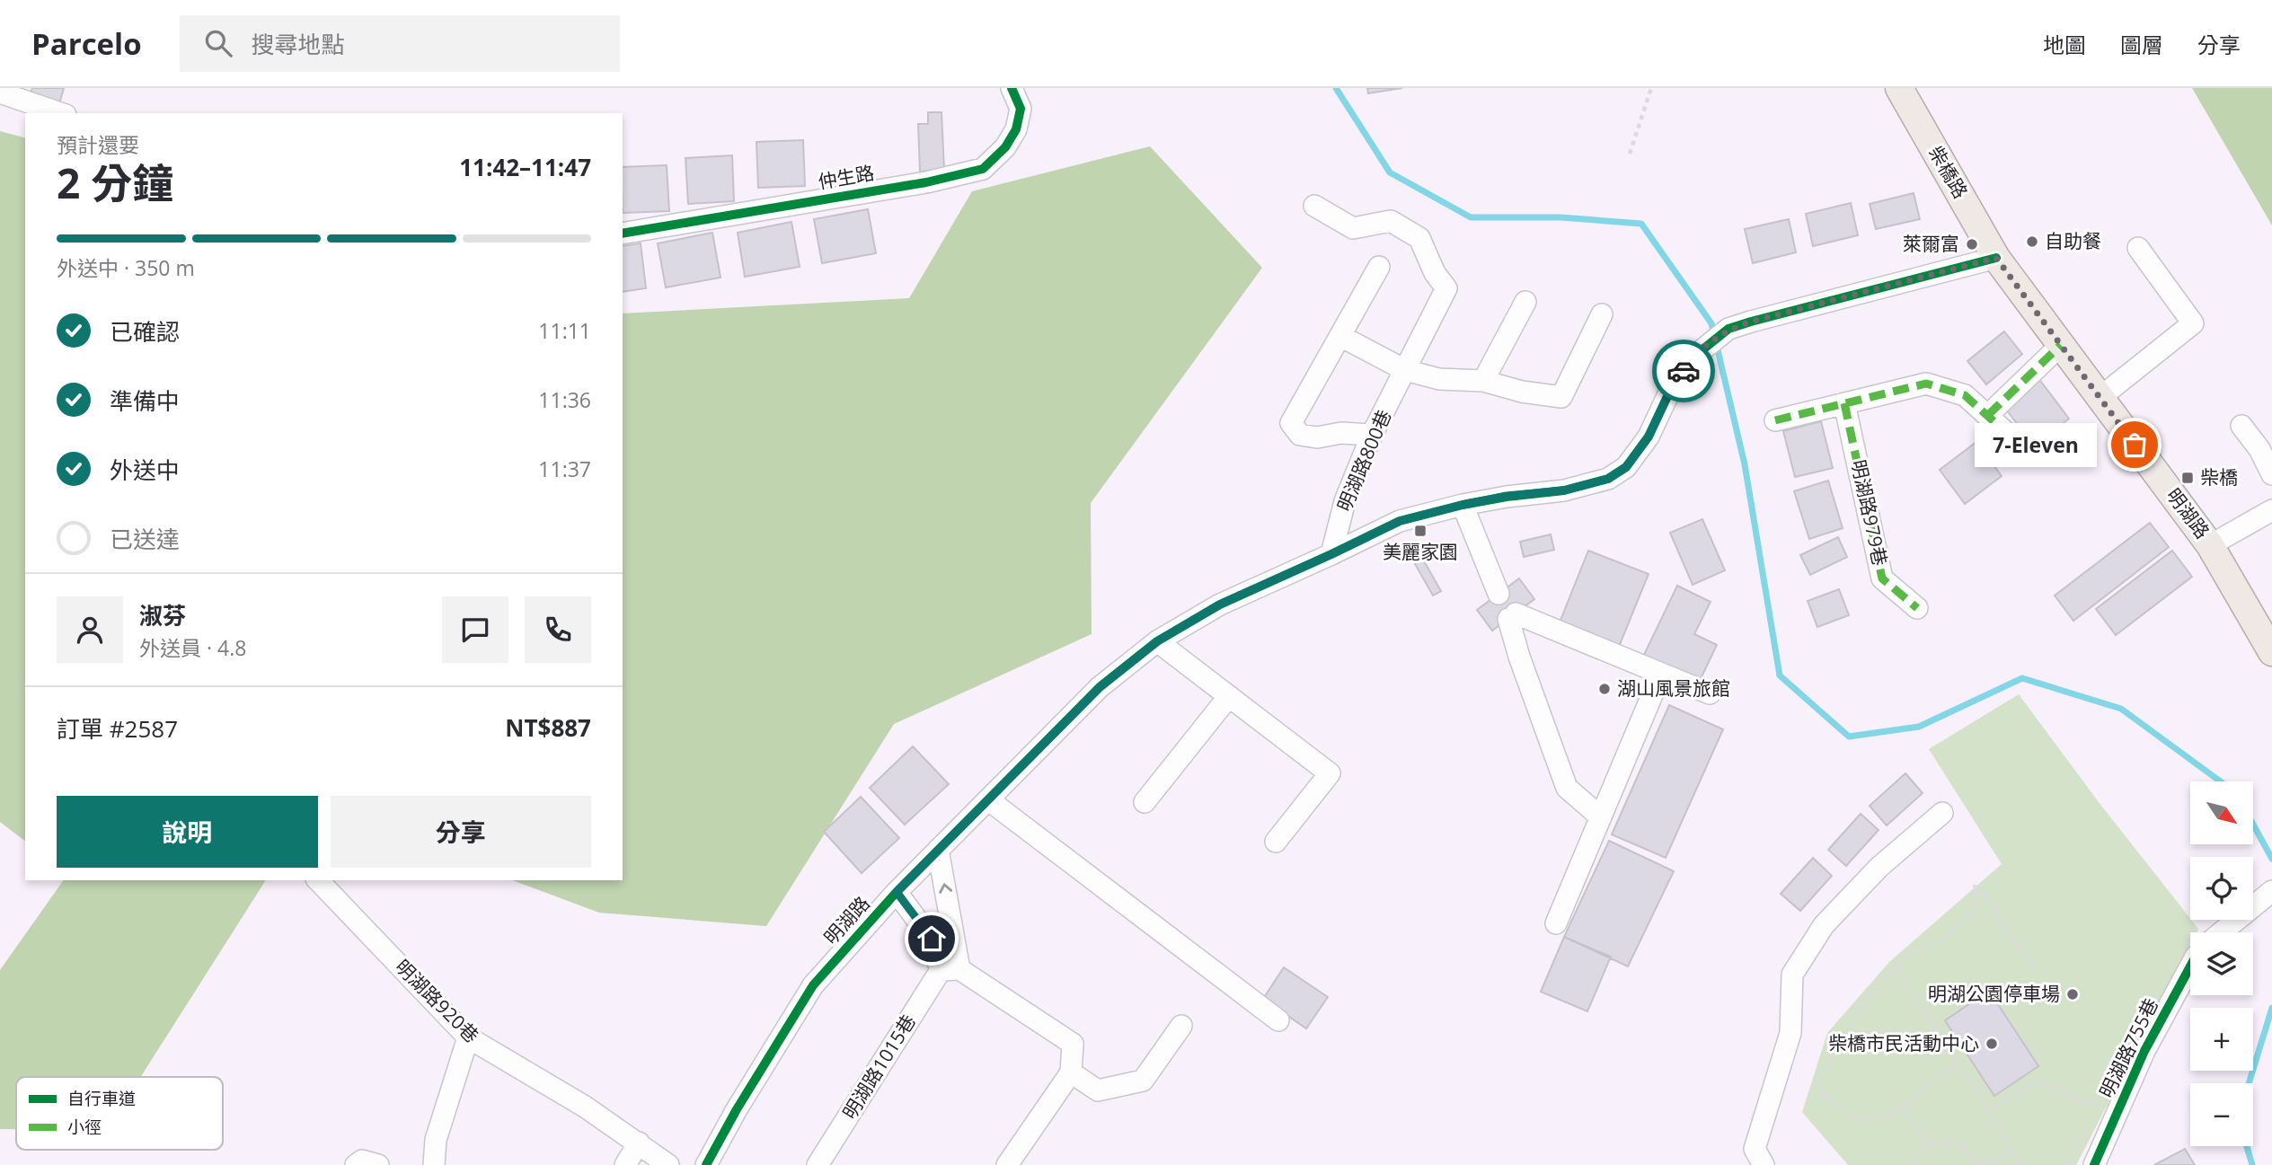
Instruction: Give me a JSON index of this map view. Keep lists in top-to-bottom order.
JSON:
{
  "streets": {
    "main road": ["柴橋路", "明湖路"],
    "street": [
      "仲生路",
      "明湖路800巷",
      "明湖路979巷",
      "明湖路920巷",
      "明湖路755巷",
      "明湖路1015巷"
    ]
  },
  "crossings": [
    ["柴橋路", "明湖路"],
    ["明湖路800巷", "明湖路"]
  ],
  "places": {
    "other": [
      "自助餐",
      "萊爾富",
      "7-Eleven",
      "湖山風景旅館",
      "明湖公園停車場",
      "柴橋市民活動中心"
    ],
    "transit": ["柴橋", "美麗家園"]
  },
  "legend": ["自行車道", "小徑"],
  "north": "bottom right",
  "page": {
    "header": "Parcelo",
    "search": "搜尋地點",
    "nav": ["地圖", "圖層", "分享"],
    "heading": ["2 分鐘", "預計還要", "11:42–11:47"],
    "panel": [
      "淑芬",
      "外送員 · 4.8",
      "訂單 #2587",
      "NT$887"
    ],
    "bar": "外送中 · 350 m",
    "list": [
      ["已確認", "11:11"],
      ["準備中", "11:36"],
      ["外送中", "11:37"],
      "已送達"
    ],
    "bubble": "7-Eleven",
    "map_buttons": ["+", "−"],
    "buttons": ["說明", "分享"]
  }
}
